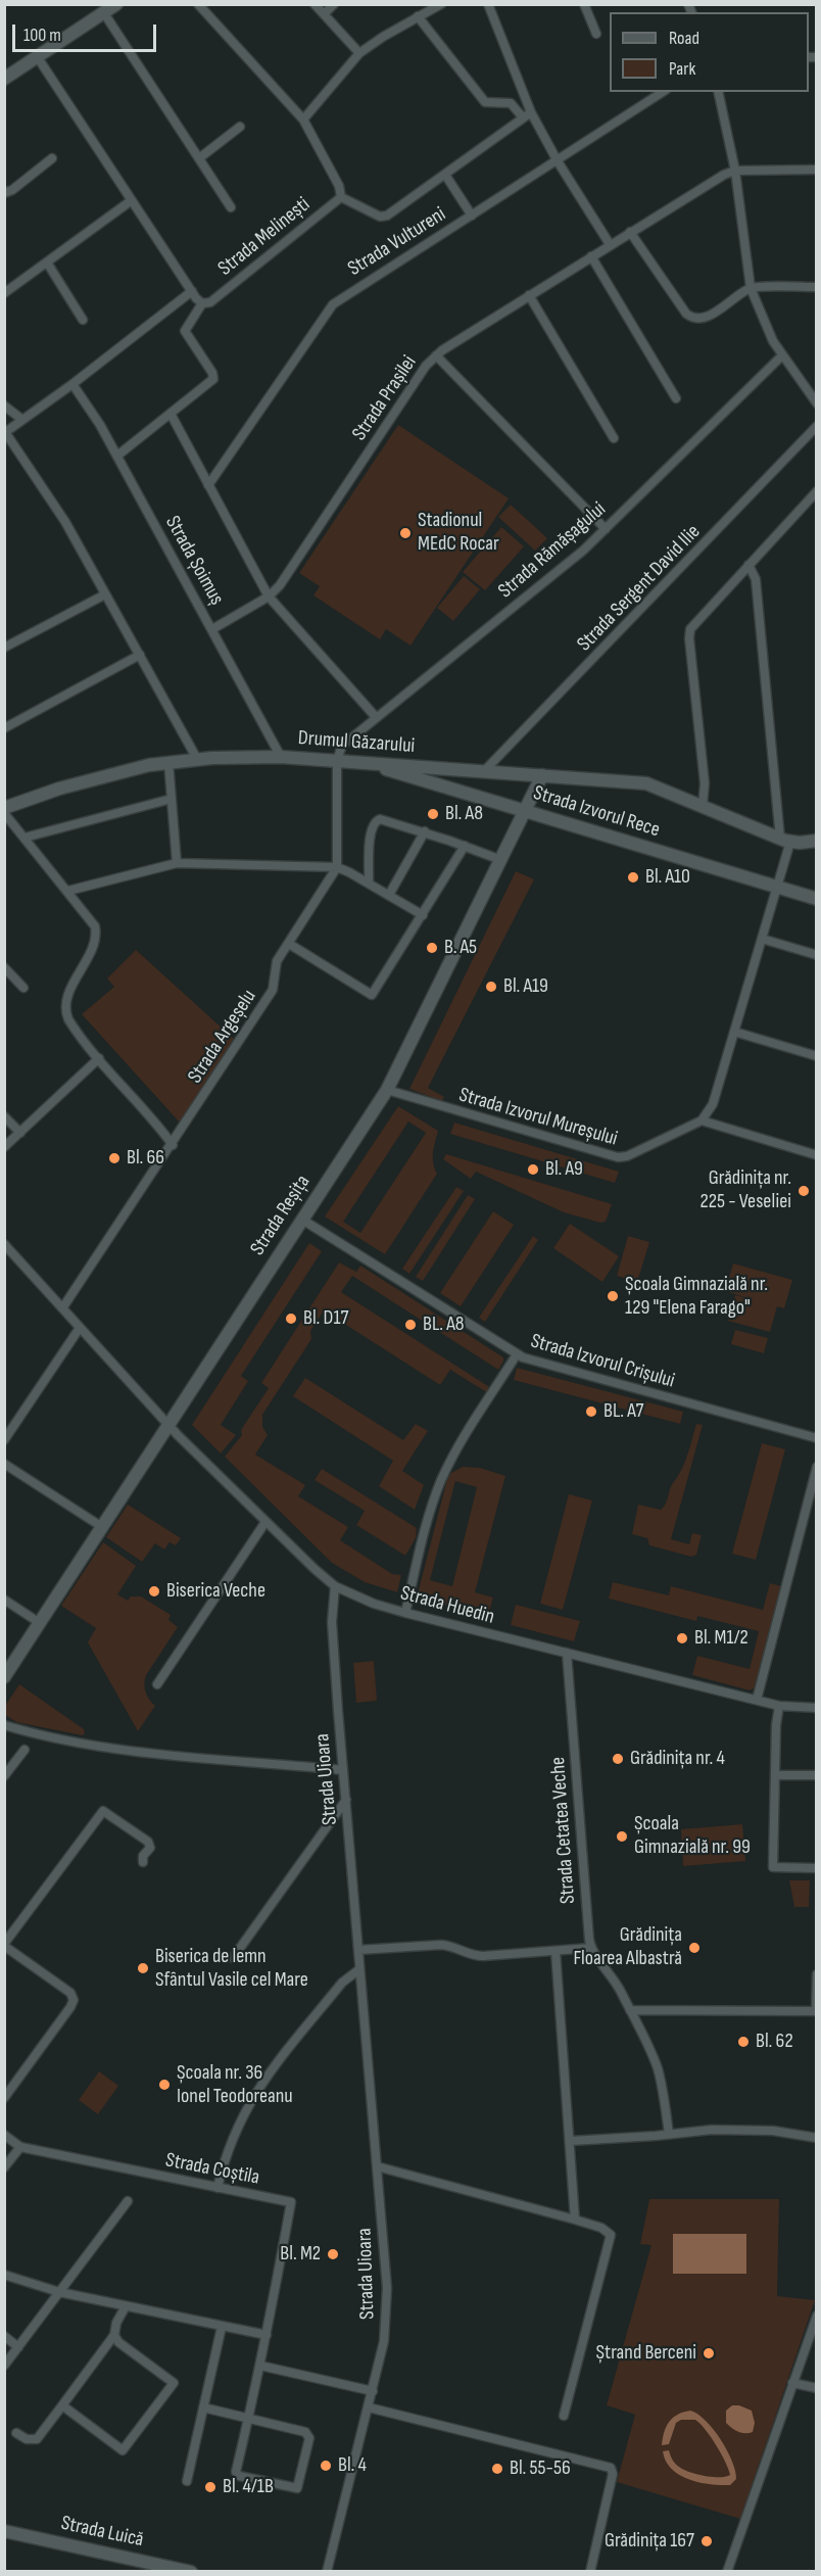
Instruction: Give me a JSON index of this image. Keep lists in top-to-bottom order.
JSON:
{
  "streets": {
    "street": [
      "Strada Melinești",
      "Strada Vultureni",
      "Strada Prașilei",
      "Strada Rămășagului",
      "Strada Șoimuș",
      "Strada Sergent David Ilie",
      "Drumul Găzarului",
      "Strada Izvorul Rece",
      "Strada Argeșelu",
      "Strada Izvorul Mureșului",
      "Strada Reșița",
      "Strada Izvorul Crișului",
      "Strada Huedin",
      "Strada Uioara",
      "Strada Cetatea Veche",
      "Strada Coștila",
      "Strada Luică"
    ]
  },
  "crossings": [
    ["Strada Melinești", "Strada Șoimuș"],
    ["Strada Prașilei", "Strada Șoimuș"],
    ["Strada Rămășagului", "Drumul Găzarului"],
    ["Strada Șoimuș", "Drumul Găzarului"],
    ["Strada Sergent David Ilie", "Drumul Găzarului"],
    ["Drumul Găzarului", "Strada Izvorul Rece"],
    ["Strada Izvorul Rece", "Strada Reșița"],
    ["Strada Argeșelu", "Strada Huedin"],
    ["Strada Izvorul Mureșului", "Strada Reșița"],
    ["Strada Reșița", "Strada Izvorul Crișului"],
    ["Strada Reșița", "Strada Huedin"],
    ["Strada Huedin", "Strada Uioara"],
    ["Strada Huedin", "Strada Cetatea Veche"]
  ],
  "places": [
    "Stadionul MEdC Rocar",
    "Bl. A8",
    "Bl. A10",
    "B. A5",
    "Bl. A19",
    "Bl. 66",
    "Bl. A9",
    "Grădinița nr. 225 - Veseliei",
    "Școala Gimnazială nr. 129 \"Elena Farago\"",
    "Bl. D17",
    "BL. A8",
    "BL. A7",
    "Biserica Veche",
    "Bl. M1/2",
    "Grădinița nr. 4",
    "Școala Gimnazială nr. 99",
    "Grădinița Floarea Albastră",
    "Biserica de lemn Sfântul Vasile cel Mare",
    "Bl. 62",
    "Școala nr. 36 Ionel Teodoreanu",
    "Bl. M2",
    "Ștrand Berceni",
    "Bl. 4",
    "Bl. 55-56",
    "Bl. 4/1B",
    "Grădinița 167"
  ],
  "legend": ["Road", "Park"],
  "scale_bar": "100 m"
}
